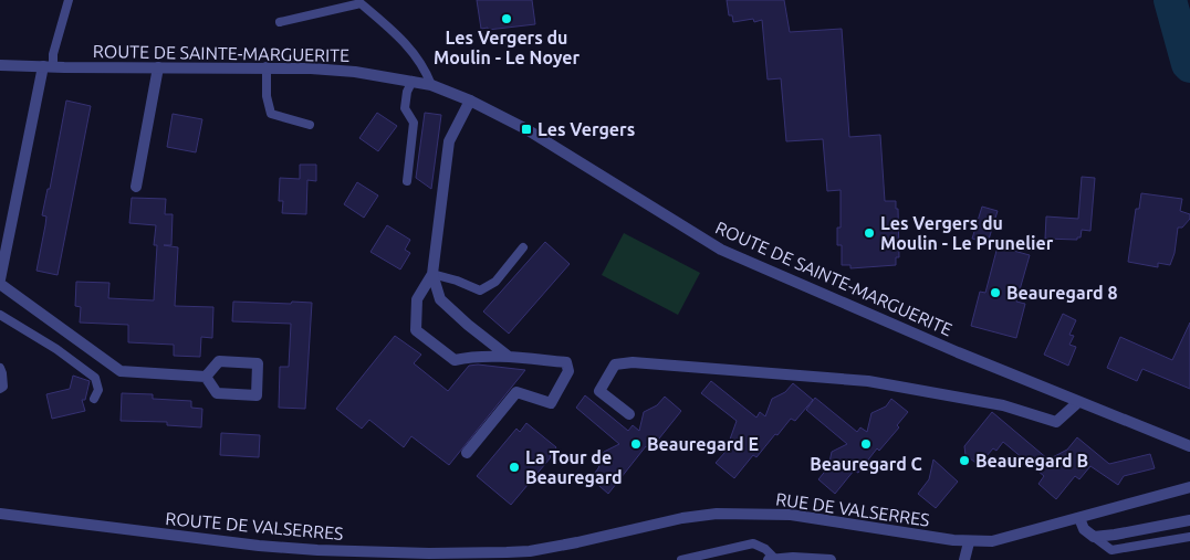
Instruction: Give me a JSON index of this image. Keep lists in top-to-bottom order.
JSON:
{
  "streets": {
    "street": ["ROUTE DE SAINTE-MARGUERITE", "RUE DE VALSERRES", "ROUTE DE VALSERRES"]
  },
  "crossings": [
    ["RUE DE VALSERRES", "ROUTE DE VALSERRES"]
  ],
  "places": {
    "other": [
      "Les Vergers du Moulin - Le Noyer",
      "Les Vergers du Moulin - Le Prunelier",
      "Beauregard 8",
      "Beauregard E",
      "Beauregard C",
      "Beauregard B",
      "La Tour de Beauregard"
    ],
    "transit": ["Les Vergers"]
  }
}
